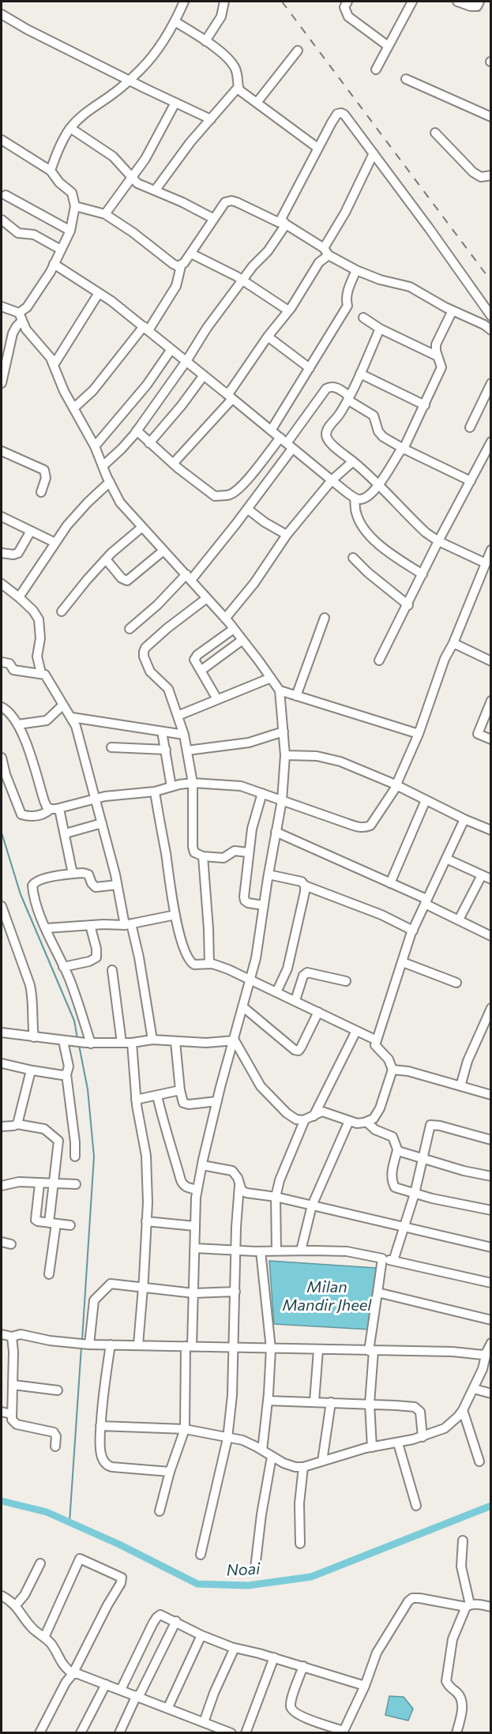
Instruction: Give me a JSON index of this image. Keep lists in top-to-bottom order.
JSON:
{
  "water": ["Milan Mandir Jheel", "Noai"]
}
